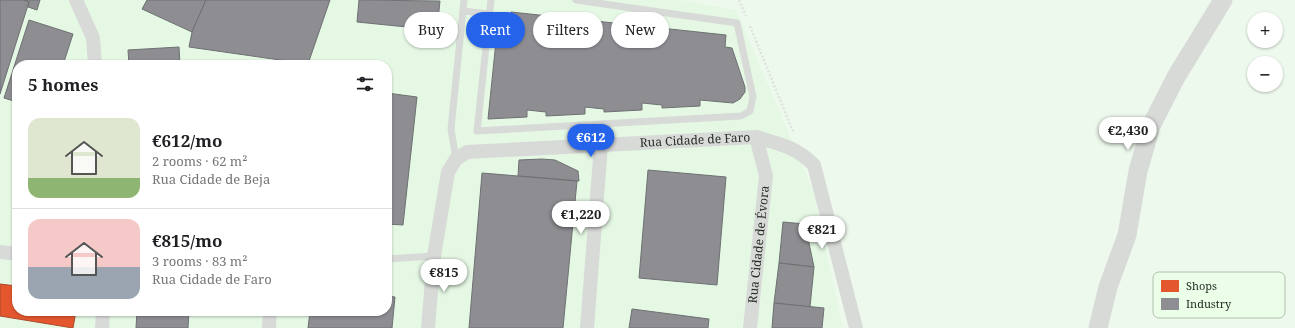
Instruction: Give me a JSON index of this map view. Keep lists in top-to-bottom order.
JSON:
{
  "streets": {
    "street": ["Rua Cidade de Faro", "Rua Cidade de Évora"]
  },
  "crossings": [
    ["Rua Cidade de Faro", "Rua Cidade de Évora"]
  ],
  "legend": ["Shops", "Industry"],
  "page": {
    "map_buttons": ["+", "−"],
    "chip": [
      "Buy",
      "Rent",
      "Filters",
      "New"
    ],
    "heading": "5 homes",
    "list": [
      {
        "name": "€612/mo",
        "note": "2 rooms · 62 m² · Rua Cidade de Beja"
      },
      {
        "name": "€815/mo",
        "note": "3 rooms · 83 m² · Rua Cidade de Faro"
      }
    ],
    "price": [
      "€2,430",
      "€612",
      "€1,220",
      "€821",
      "€815"
    ]
  }
}
